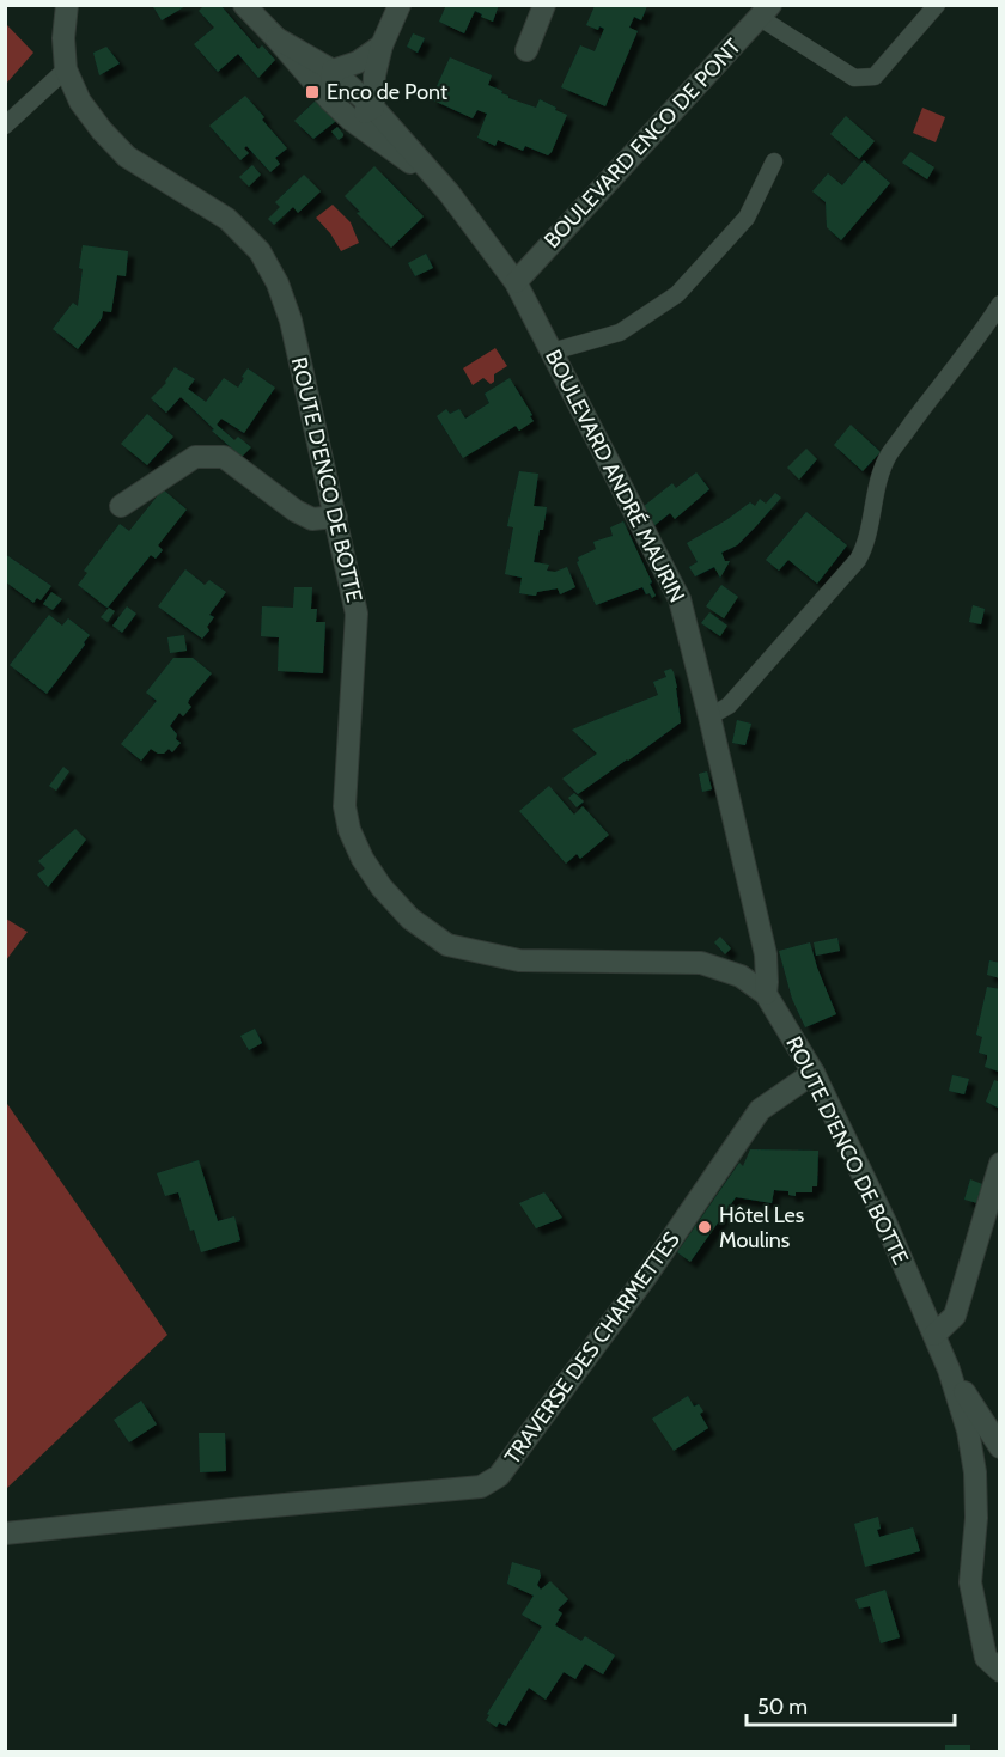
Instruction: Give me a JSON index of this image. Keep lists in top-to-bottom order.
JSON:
{
  "streets": {
    "street": [
      "BOULEVARD ENCO DE PONT",
      "BOULEVARD ANDRÉ MAURIN",
      "ROUTE D'ENCO DE BOTTE",
      "TRAVERSE DES CHARMETTES"
    ]
  },
  "crossings": [
    ["BOULEVARD ENCO DE PONT", "BOULEVARD ANDRÉ MAURIN"],
    ["BOULEVARD ANDRÉ MAURIN", "ROUTE D'ENCO DE BOTTE"],
    ["ROUTE D'ENCO DE BOTTE", "TRAVERSE DES CHARMETTES"]
  ],
  "places": {
    "transit": ["Enco de Pont"],
    "other": ["Hôtel Les Moulins"]
  },
  "scale_bar": "50 m"
}
